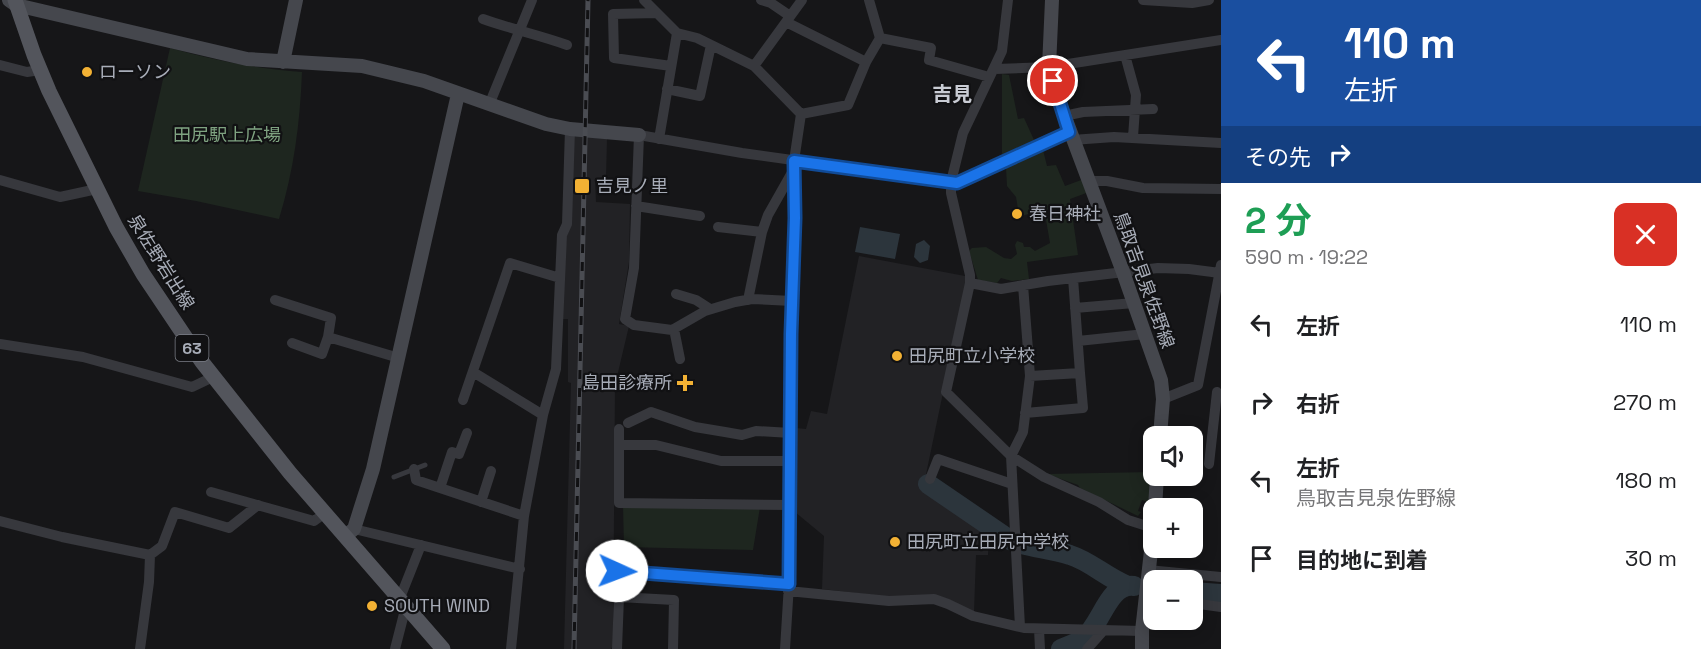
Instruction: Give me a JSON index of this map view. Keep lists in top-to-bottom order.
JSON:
{
  "streets": {
    "main road": ["泉佐野岩出線", "63"],
    "street": ["鳥取吉見泉佐野線"]
  },
  "districts": ["吉見"],
  "parks": ["田尻駅上広場"],
  "places": {
    "other": [
      "ローソン",
      "春日神社",
      "田尻町立小学校",
      "田尻町立田尻中学校",
      "SOUTH WIND"
    ],
    "transit": ["吉見ノ里"],
    "health": ["島田診療所"]
  },
  "page": {
    "turn": ["110 m", "左折"],
    "then": "その先",
    "heading": ["2 分", "590 m · 19:22"],
    "list": [
      {
        "name": "左折",
        "value": "110 m"
      },
      {
        "name": "右折",
        "value": "270 m"
      },
      {
        "name": "左折",
        "note": "鳥取吉見泉佐野線",
        "value": "180 m"
      },
      {
        "name": "目的地に到着",
        "value": "30 m"
      }
    ],
    "map_buttons": ["+", "−"]
  }
}
